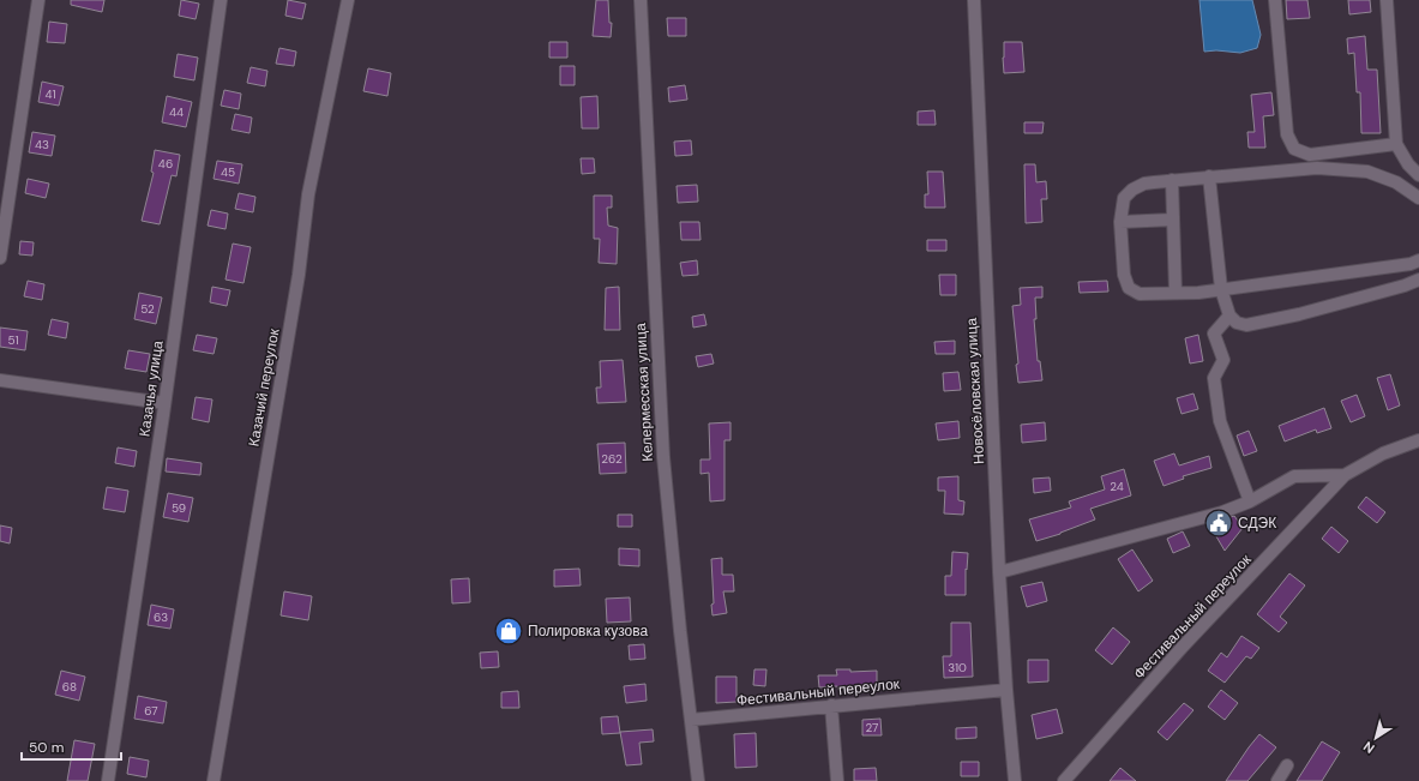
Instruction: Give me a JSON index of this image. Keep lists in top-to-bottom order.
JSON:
{
  "streets": {
    "street": [
      "Казачий переулок",
      "Казачья улица",
      "Новосёловская улица",
      "Келермесская улица",
      "Фестивальный переулок"
    ]
  },
  "crossings": [
    ["Новосёловская улица", "Фестивальный переулок"],
    ["Келермесская улица", "Фестивальный переулок"]
  ],
  "places": {
    "public building": ["СДЭК"],
    "shop": ["Полировка кузова"]
  },
  "house_numbers": [
    "41",
    "44",
    "43",
    "46",
    "45",
    "52",
    "51",
    "262",
    "24",
    "59",
    "63",
    "310",
    "68",
    "67",
    "27"
  ],
  "scale_bar": "50 m",
  "north": "bottom left"
}
